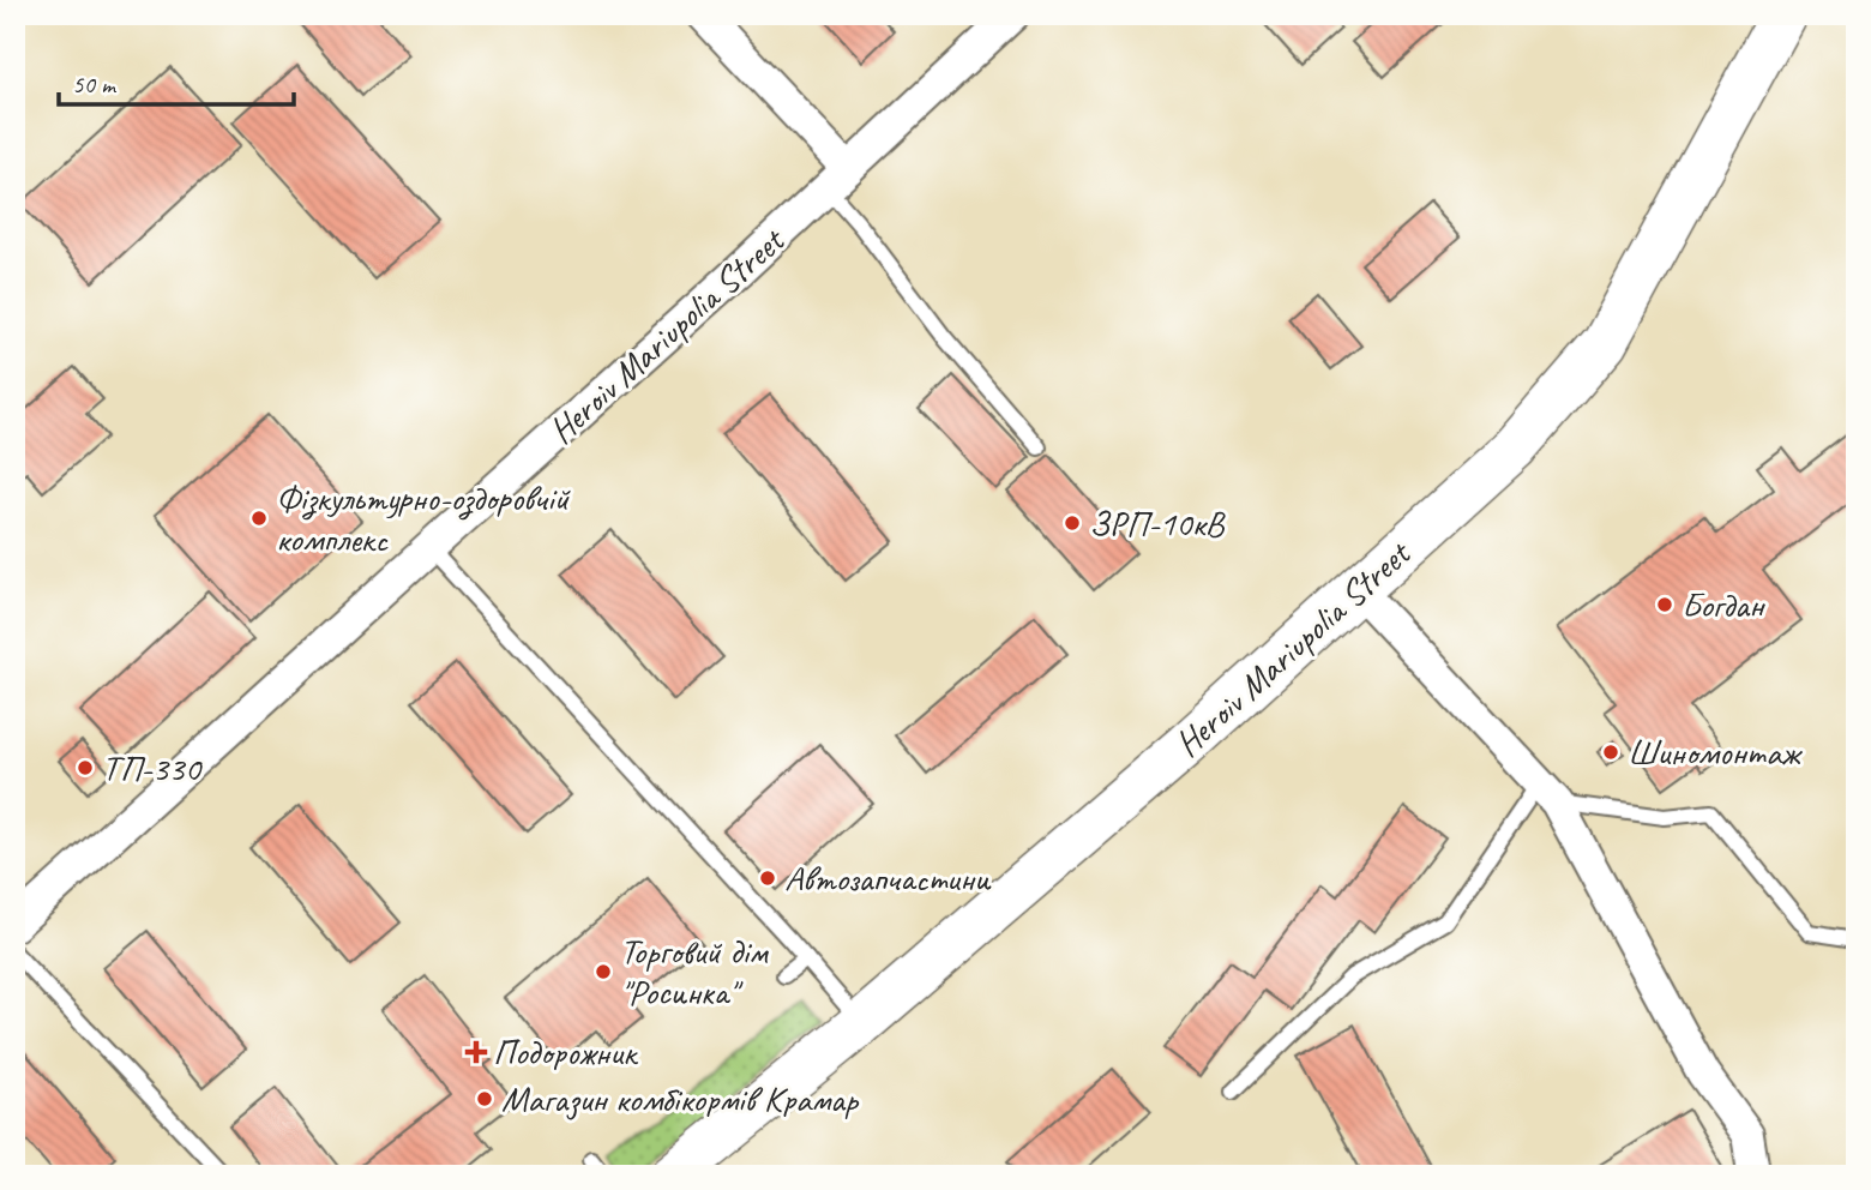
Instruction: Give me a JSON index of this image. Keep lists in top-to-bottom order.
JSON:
{
  "streets": {
    "main road": ["Heroiv Mariupolia Street"]
  },
  "places": {
    "other": [
      "Фізкультурно-оздоровчій комплекс",
      "ЗРП-10кВ",
      "Богдан",
      "Шиномонтаж",
      "ТП-330",
      "Автозапчастини",
      "Торговий дім \"Росинка\"",
      "Магазин комбікормів Крамар"
    ],
    "health": ["Подорожник"]
  },
  "scale_bar": "50 m"
}
